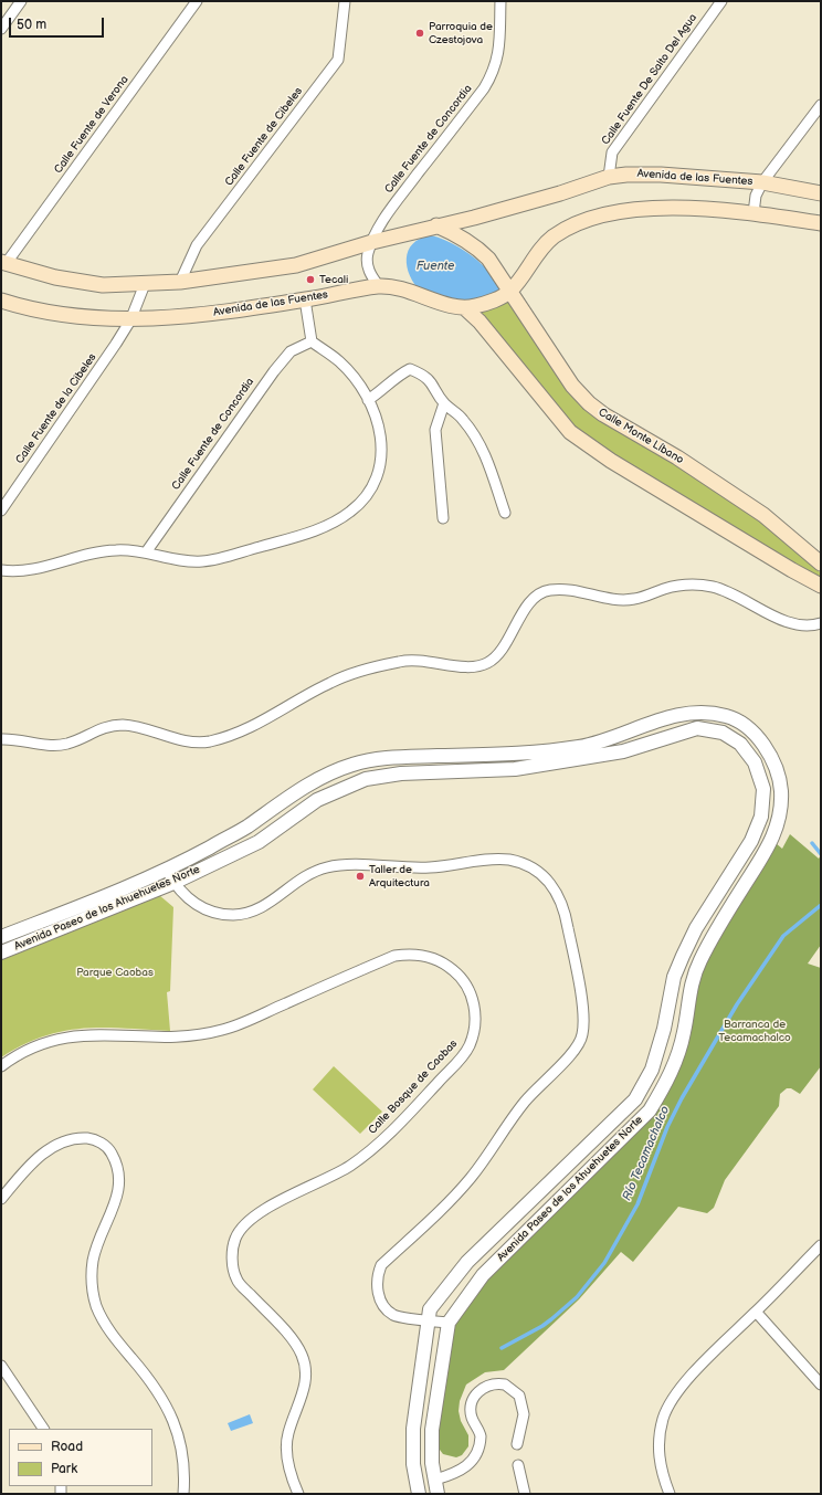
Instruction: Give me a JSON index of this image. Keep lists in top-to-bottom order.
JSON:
{
  "streets": {
    "main road": ["Avenida de las Fuentes", "Calle Monte Líbano"],
    "street": [
      "Calle Fuente De Salto Del Agua",
      "Calle Fuente de Verona",
      "Calle Fuente de Cibeles",
      "Calle Fuente de Concordia",
      "Calle Fuente de la Cibeles",
      "Avenida Paseo de los Ahuehuetes Norte",
      "Calle Bosque de Caobas"
    ]
  },
  "crossings": [
    ["Calle Fuente De Salto Del Agua", "Avenida de las Fuentes"],
    ["Calle Fuente de Verona", "Avenida de las Fuentes"],
    ["Calle Fuente de Cibeles", "Avenida de las Fuentes"],
    ["Calle Fuente de Concordia", "Avenida de las Fuentes"],
    ["Avenida de las Fuentes", "Calle Fuente de la Cibeles"],
    ["Avenida de las Fuentes", "Calle Monte Líbano"]
  ],
  "water": ["Fuente", "Río Tecamachalco"],
  "parks": ["Parque Caobas", "Barranca de Tecamachalco"],
  "places": ["Parroquia de Czestojova", "Tecali", "Taller de Arquitectura"],
  "legend": ["Road", "Park"],
  "scale_bar": "50 m"
}
